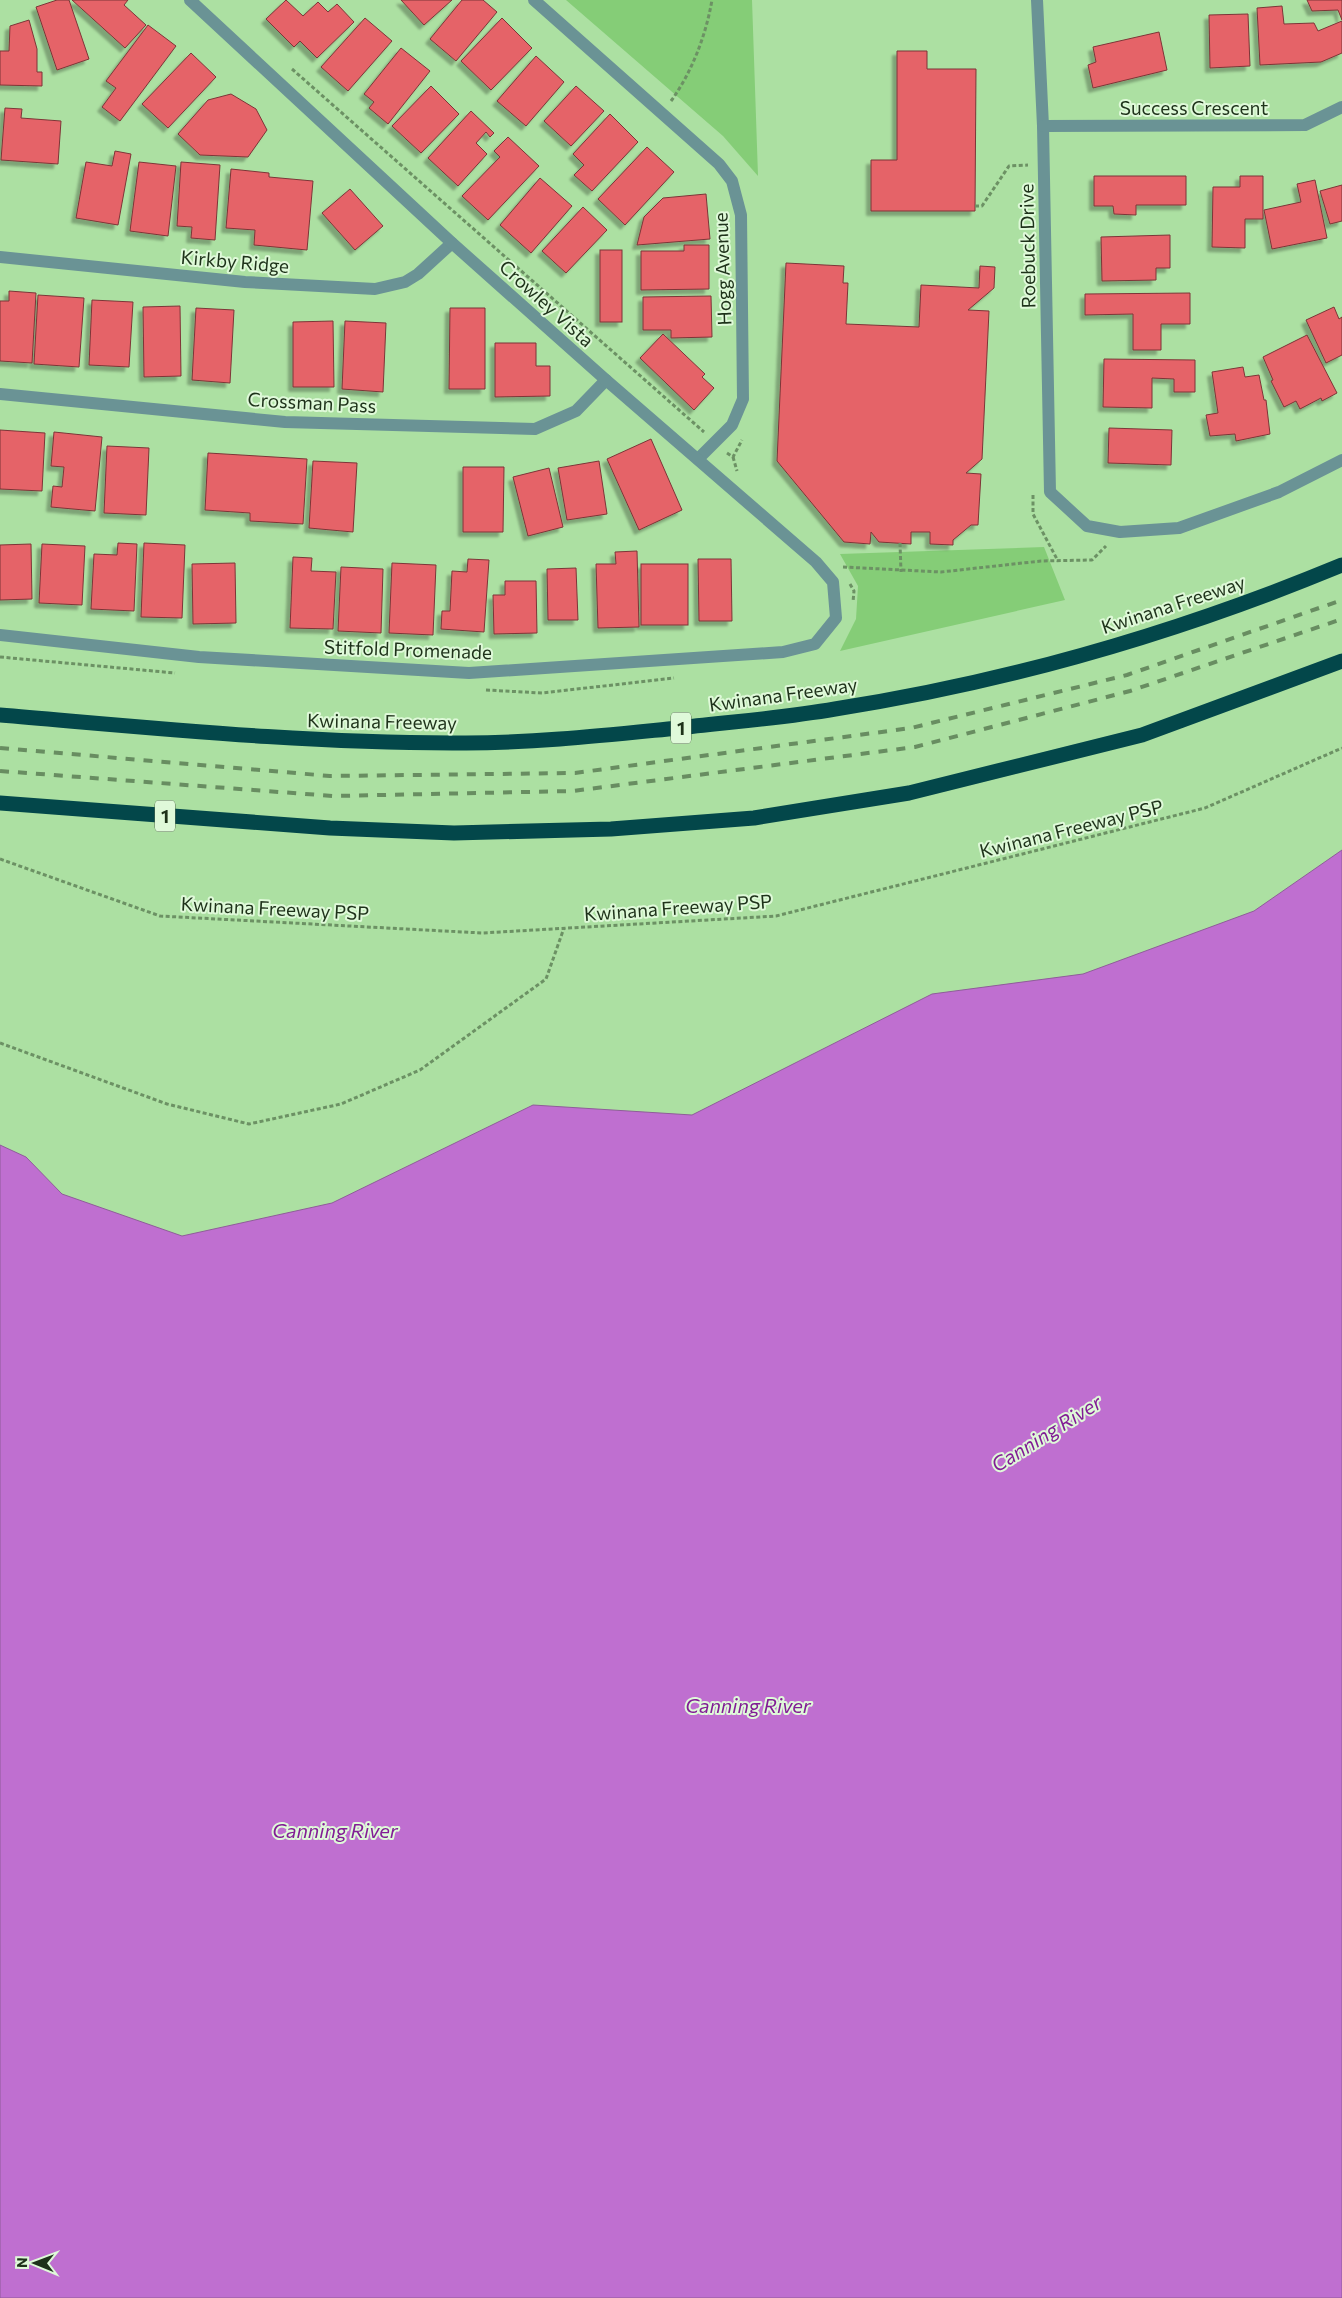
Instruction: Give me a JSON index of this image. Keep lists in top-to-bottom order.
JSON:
{
  "streets": {
    "highway": ["Kwinana Freeway", "1"],
    "street": [
      "Success Crescent",
      "Roebuck Drive",
      "Kirkby Ridge",
      "Hogg Avenue",
      "Crowley Vista",
      "Crossman Pass",
      "Stitfold Promenade"
    ],
    "path": ["Kwinana Freeway PSP"]
  },
  "crossings": [
    ["Success Crescent", "Roebuck Drive"],
    ["Kirkby Ridge", "Crowley Vista"],
    ["Hogg Avenue", "Crowley Vista"],
    ["Crowley Vista", "Crossman Pass"],
    ["Crowley Vista", "Stitfold Promenade"]
  ],
  "water": ["Canning River"],
  "north": "left"
}
